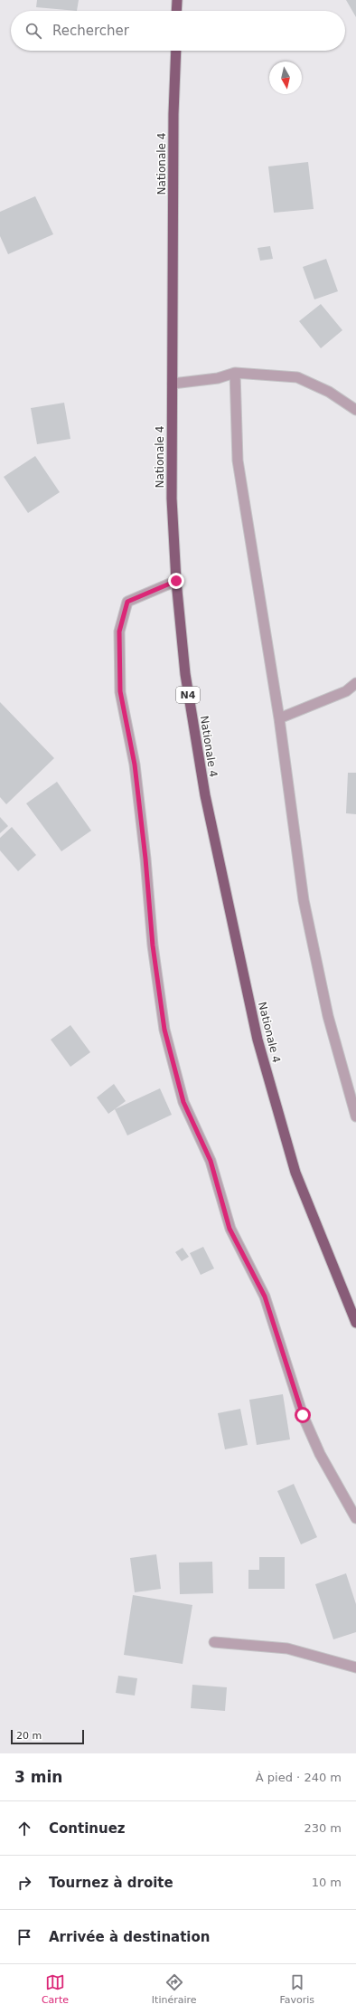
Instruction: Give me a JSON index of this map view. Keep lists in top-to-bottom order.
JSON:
{
  "streets": {
    "highway": ["Nationale 4", "N4"]
  },
  "scale_bar": "20 m",
  "north": "bottom",
  "page": {
    "search": "Rechercher",
    "scale": "20 m",
    "heading": ["3 min", "À pied · 240 m"],
    "list": [
      ["Continuez", "230 m"],
      ["Tournez à droite", "10 m"],
      "Arrivée à destination"
    ],
    "nav": ["Carte", "Itinéraire", "Favoris"]
  }
}
